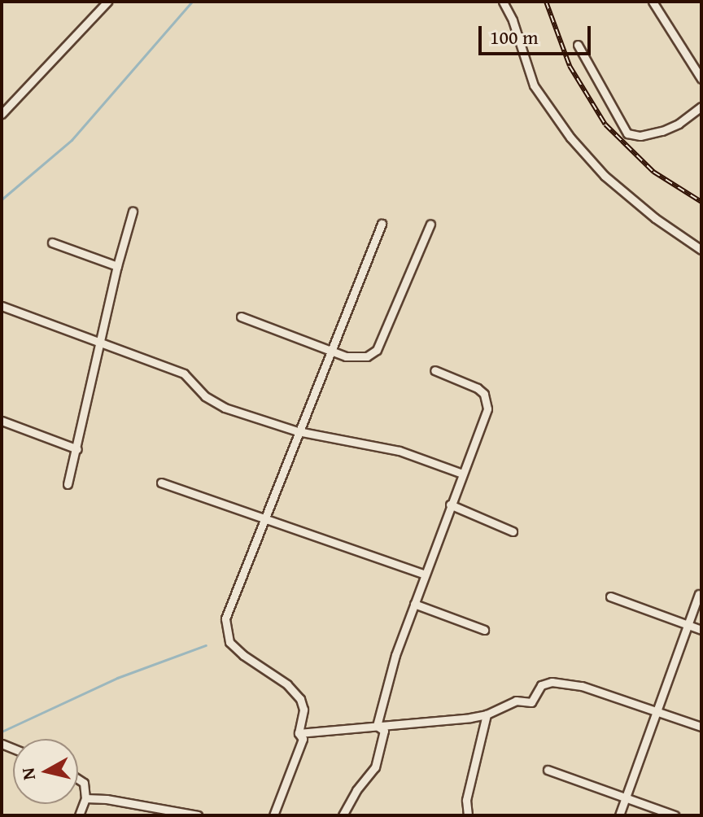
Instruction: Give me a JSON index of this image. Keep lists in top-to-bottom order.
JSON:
{
  "scale_bar": "100 m",
  "north": "left"
}
